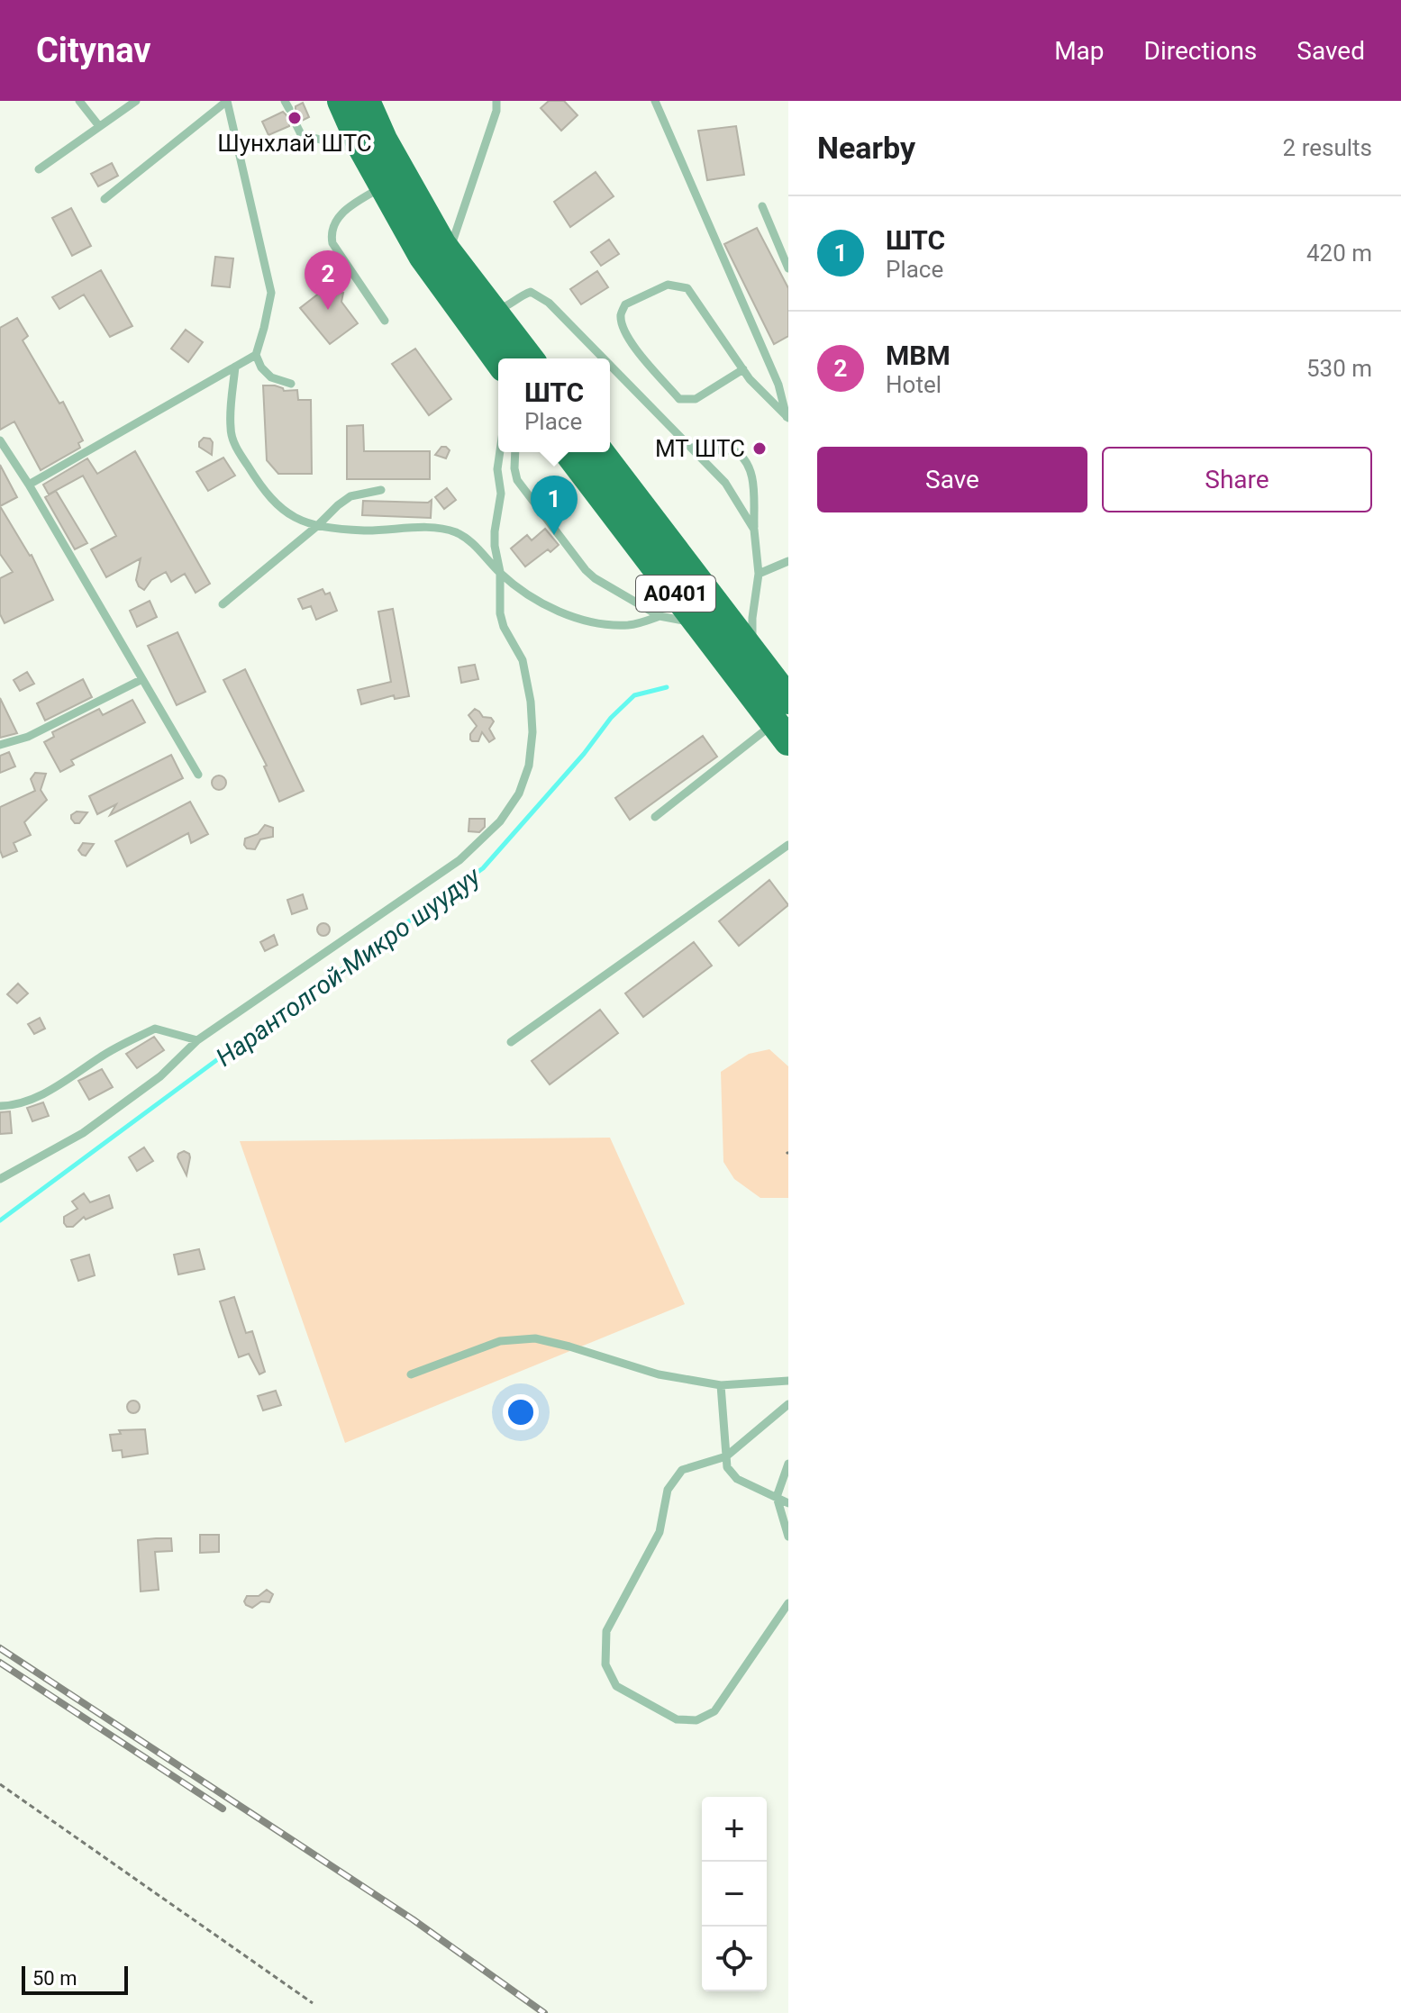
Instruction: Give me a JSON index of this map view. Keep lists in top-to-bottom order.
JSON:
{
  "streets": {
    "highway": ["A0401"]
  },
  "water": ["Нарантолгой-Микро шуудуу"],
  "places": ["Шунхлай ШТС", "МТ ШТС"],
  "scale_bar": "50 m",
  "page": {
    "header": "Citynav",
    "nav": ["Map", "Directions", "Saved"],
    "heading": ["Nearby", "2 results"],
    "list": [
      {
        "mark": "1",
        "name": "ШТС",
        "note": "Place",
        "value": "420 m"
      },
      {
        "mark": "2",
        "name": "MBM",
        "note": "Hotel",
        "value": "530 m"
      }
    ],
    "pins": ["2", "1"],
    "popup": ["ШТС", "Place"],
    "buttons": ["Save", "Share"],
    "map_buttons": ["+", "−"],
    "scale": "50 m"
  }
}
